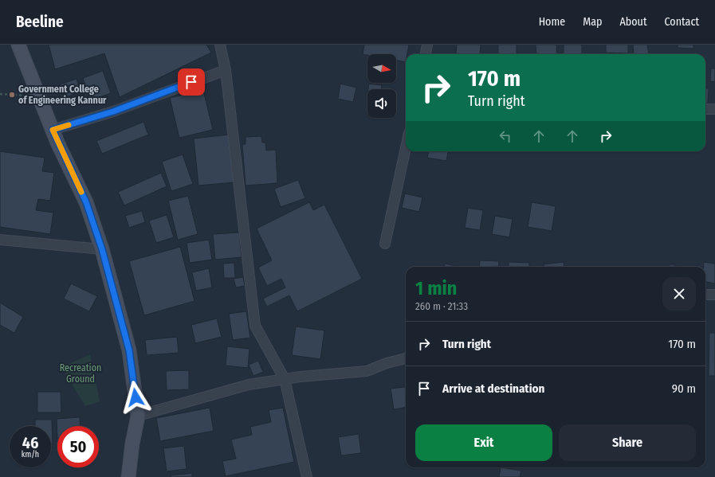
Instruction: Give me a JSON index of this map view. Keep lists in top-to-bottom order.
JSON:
{
  "parks": ["Recreation Ground"],
  "places": ["Government College of Engineering Kannur"],
  "north": "right",
  "page": {
    "header": "Beeline",
    "nav": [
      "Home",
      "Map",
      "About",
      "Contact"
    ],
    "turn": ["170 m", "Turn right"],
    "heading": ["1 min", "260 m · 21:33"],
    "list": [
      {
        "name": "Turn right",
        "value": "170 m"
      },
      {
        "name": "Arrive at destination",
        "value": "90 m"
      }
    ],
    "buttons": ["Exit", "Share"],
    "speed": "46 km/h",
    "limit": "50"
  }
}
